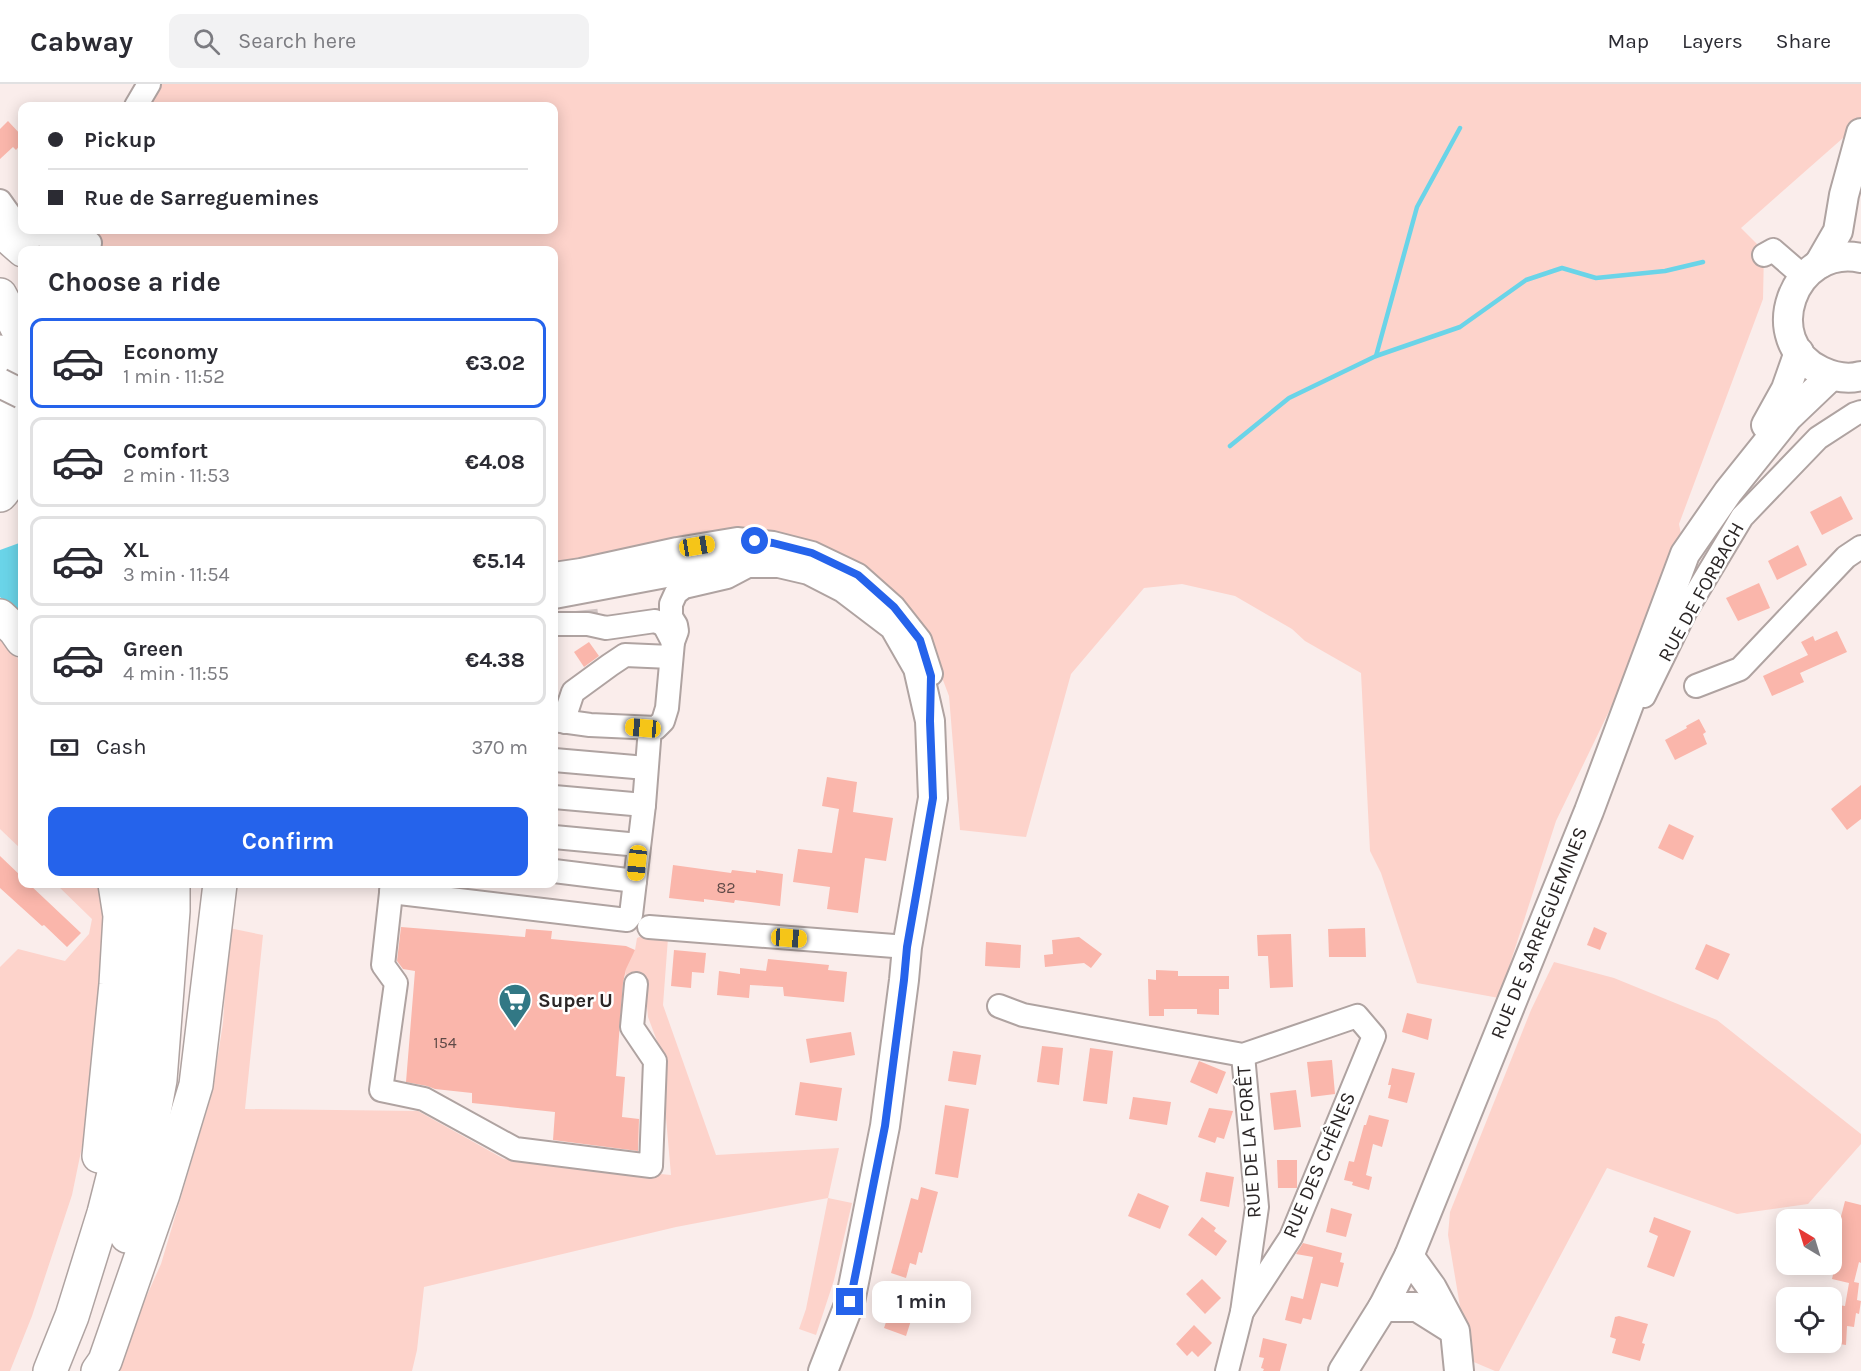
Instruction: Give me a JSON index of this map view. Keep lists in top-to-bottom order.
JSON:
{
  "streets": {
    "main road": ["RUE DE SARREGUEMINES"],
    "street": ["RUE DE FORBACH", "RUE DE LA FORÊT", "RUE DES CHÊNES"]
  },
  "crossings": [
    ["RUE DE FORBACH", "RUE DE SARREGUEMINES"],
    ["RUE DE LA FORÊT", "RUE DES CHÊNES"]
  ],
  "places": {
    "supermarket": ["Super U"]
  },
  "house_numbers": ["82", "154"],
  "north": "top left",
  "page": {
    "header": "Cabway",
    "search": "Search here",
    "nav": ["Map", "Layers", "Share"],
    "banner": ["Pickup", "Rue de Sarreguemines"],
    "heading": "Choose a ride",
    "list": [
      {
        "name": "Economy",
        "note": "1 min · 11:52",
        "value": "€3.02"
      },
      {
        "name": "Comfort",
        "note": "2 min · 11:53",
        "value": "€4.08"
      },
      {
        "name": "XL",
        "note": "3 min · 11:54",
        "value": "€5.14"
      },
      {
        "name": "Green",
        "note": "4 min · 11:55",
        "value": "€4.38"
      }
    ],
    "pay": ["Cash", "370 m"],
    "buttons": "Confirm",
    "bubble": "1 min"
  }
}
